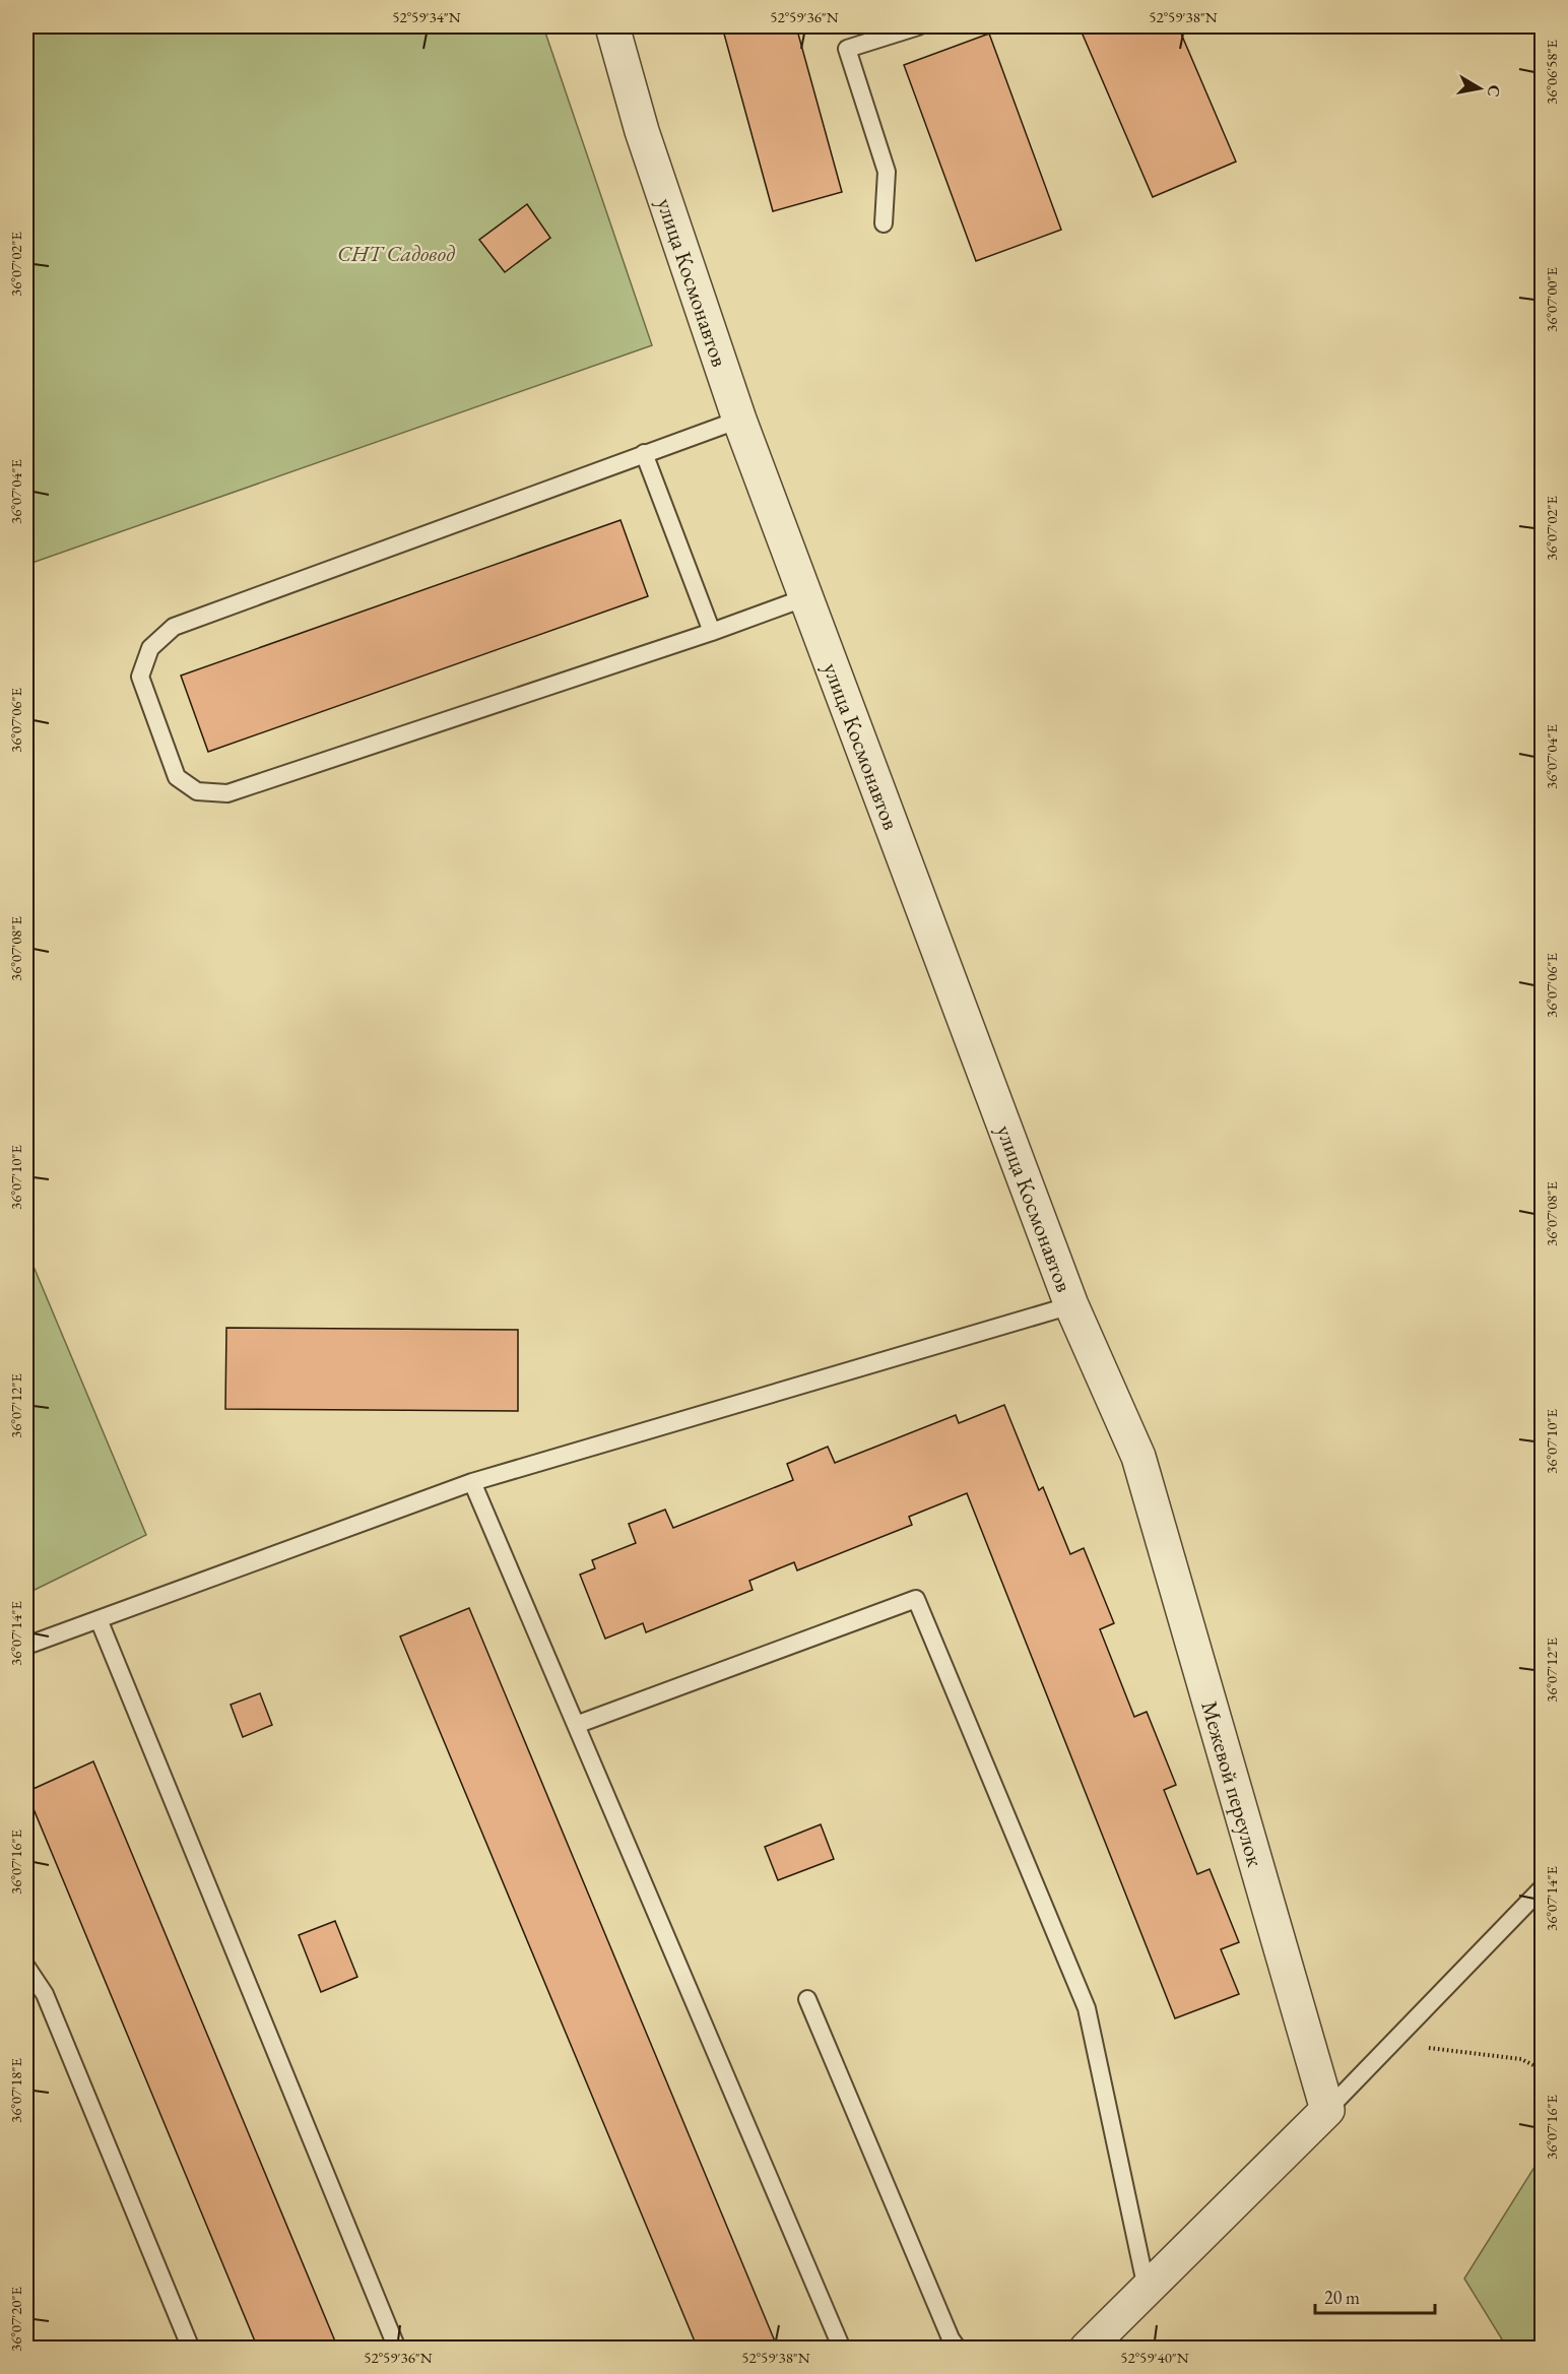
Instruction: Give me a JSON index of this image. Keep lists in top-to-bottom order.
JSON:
{
  "streets": {
    "street": ["улица Космонавтов", "Межевой переулок"]
  },
  "crossings": [
    ["улица Космонавтов", "Межевой переулок"]
  ],
  "parks": ["СНТ Садовод"],
  "scale_bar": "20 m",
  "north": "right",
  "coordinates": [
    "52°59'34\"N",
    "52°59'36\"N",
    "52°59'38\"N",
    "36°06'58\"E",
    "36°07'02\"E",
    "36°07'00\"E",
    "36°07'04\"E",
    "36°07'06\"E",
    "36°07'08\"E",
    "36°07'10\"E",
    "36°07'12\"E",
    "36°07'14\"E",
    "36°07'16\"E",
    "36°07'18\"E",
    "36°07'20\"E",
    "52°59'40\"N"
  ]
}
